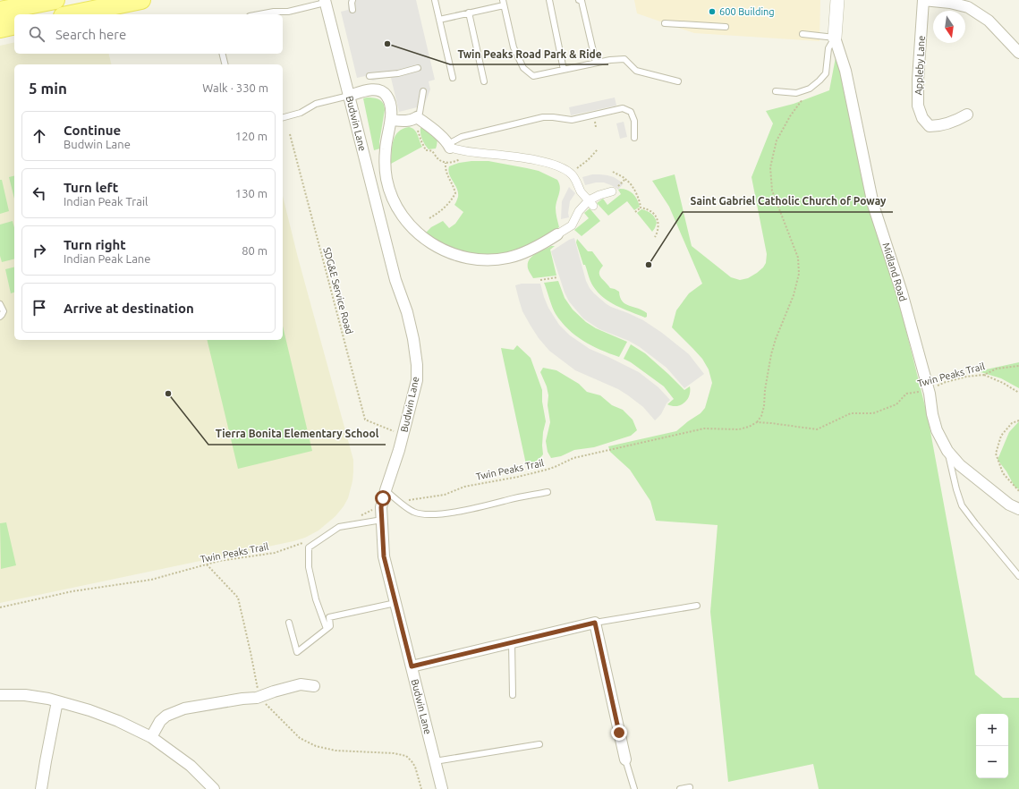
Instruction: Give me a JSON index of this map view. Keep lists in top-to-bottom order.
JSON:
{
  "streets": {
    "street": ["Appleby Lane", "Budwin Lane", "Midland Road"],
    "path": ["SDG&E Service Road", "Twin Peaks Trail"]
  },
  "crossings": [
    ["Midland Road", "Twin Peaks Trail"]
  ],
  "places": [
    "600 Building",
    "Twin Peaks Road Park & Ride",
    "Saint Gabriel Catholic Church of Poway",
    "Tierra Bonita Elementary School"
  ],
  "north": "bottom",
  "page": {
    "search": "Search here",
    "heading": ["5 min", "Walk · 330 m"],
    "list": [
      ["Continue", "Budwin Lane", "120 m"],
      ["Turn left", "Indian Peak Trail", "130 m"],
      ["Turn right", "Indian Peak Lane", "80 m"],
      "Arrive at destination"
    ],
    "map_buttons": ["+", "−"]
  }
}
